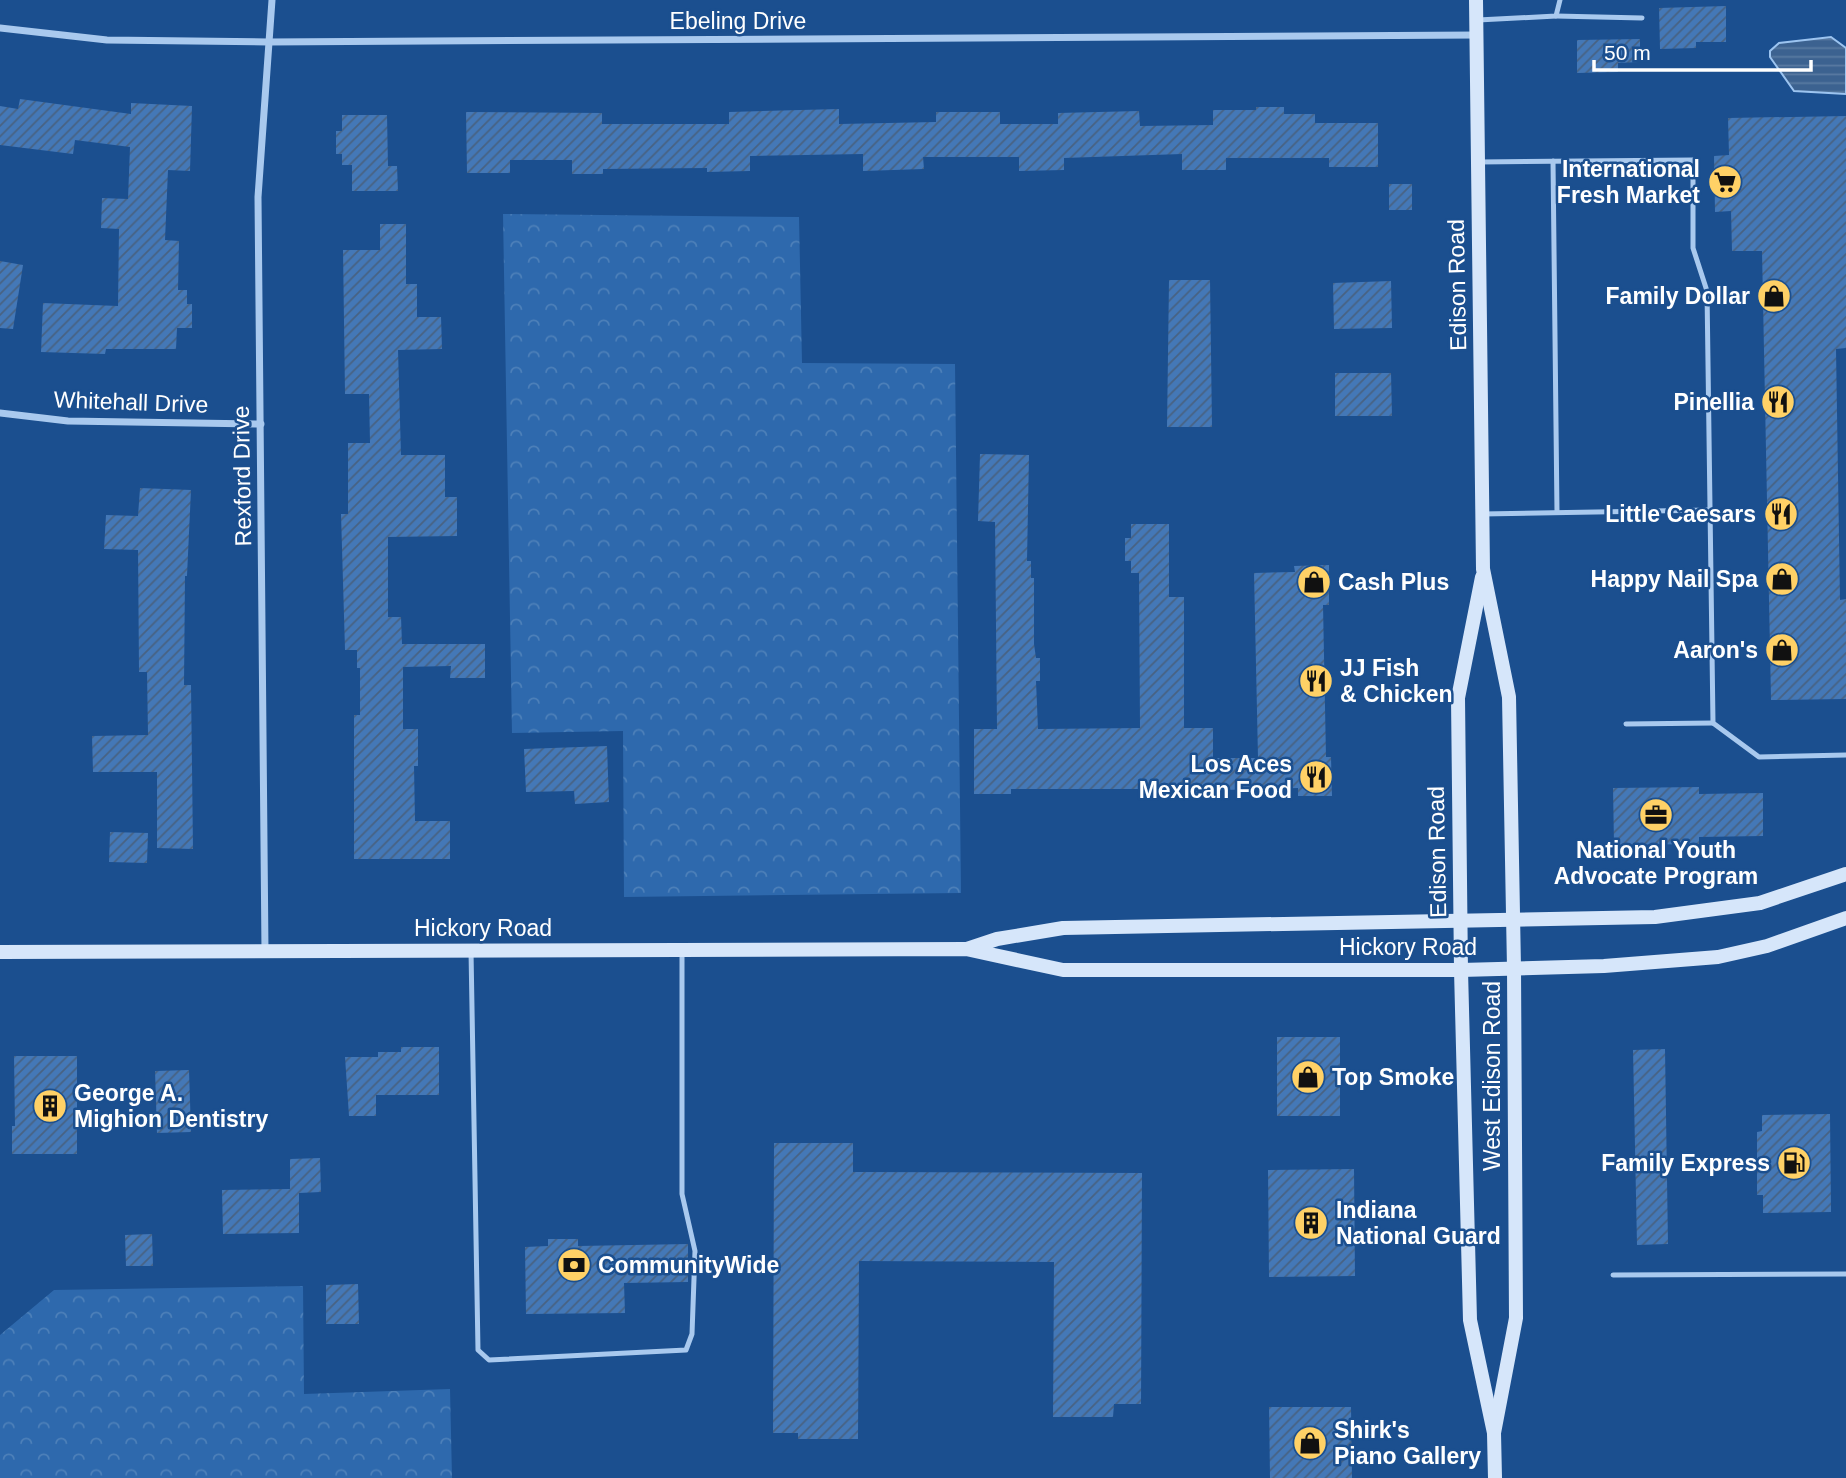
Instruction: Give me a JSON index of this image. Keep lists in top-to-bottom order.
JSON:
{
  "streets": {
    "street": [
      "Ebeling Drive",
      "Edison Road",
      "Whitehall Drive",
      "Rexford Drive",
      "Hickory Road",
      "West Edison Road"
    ]
  },
  "crossings": [
    ["Ebeling Drive", "Edison Road"],
    ["Ebeling Drive", "Rexford Drive"],
    ["Edison Road", "Hickory Road"],
    ["Edison Road", "West Edison Road"],
    ["Whitehall Drive", "Rexford Drive"],
    ["Rexford Drive", "Hickory Road"],
    ["Hickory Road", "West Edison Road"]
  ],
  "places": {
    "supermarket": ["International Fresh Market"],
    "shop": [
      "Family Dollar",
      "Happy Nail Spa",
      "Cash Plus",
      "Aaron's",
      "Top Smoke",
      "Shirk's Piano Gallery"
    ],
    "restaurant": [
      "Pinellia",
      "Little Caesars",
      "JJ Fish & Chicken",
      "Los Aces Mexican Food"
    ],
    "office": ["National Youth Advocate Program"],
    "building": ["George A. Mighion Dentistry", "Indiana National Guard"],
    "fuel station": ["Family Express"],
    "bank": ["CommunityWide"]
  },
  "scale_bar": "50 m"
}
